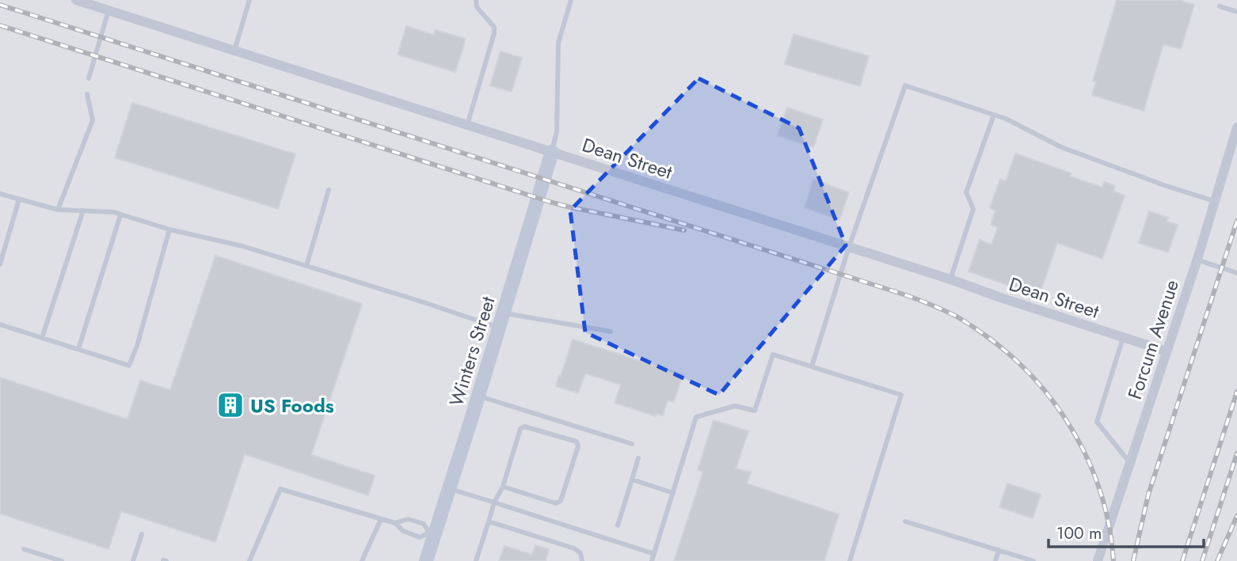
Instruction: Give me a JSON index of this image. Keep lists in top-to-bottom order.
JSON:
{
  "streets": {
    "street": ["Dean Street", "Forcum Avenue", "Winters Street"]
  },
  "crossings": [
    ["Dean Street", "Forcum Avenue"],
    ["Dean Street", "Winters Street"]
  ],
  "places": {
    "building": ["US Foods"]
  },
  "scale_bar": "100 m"
}
